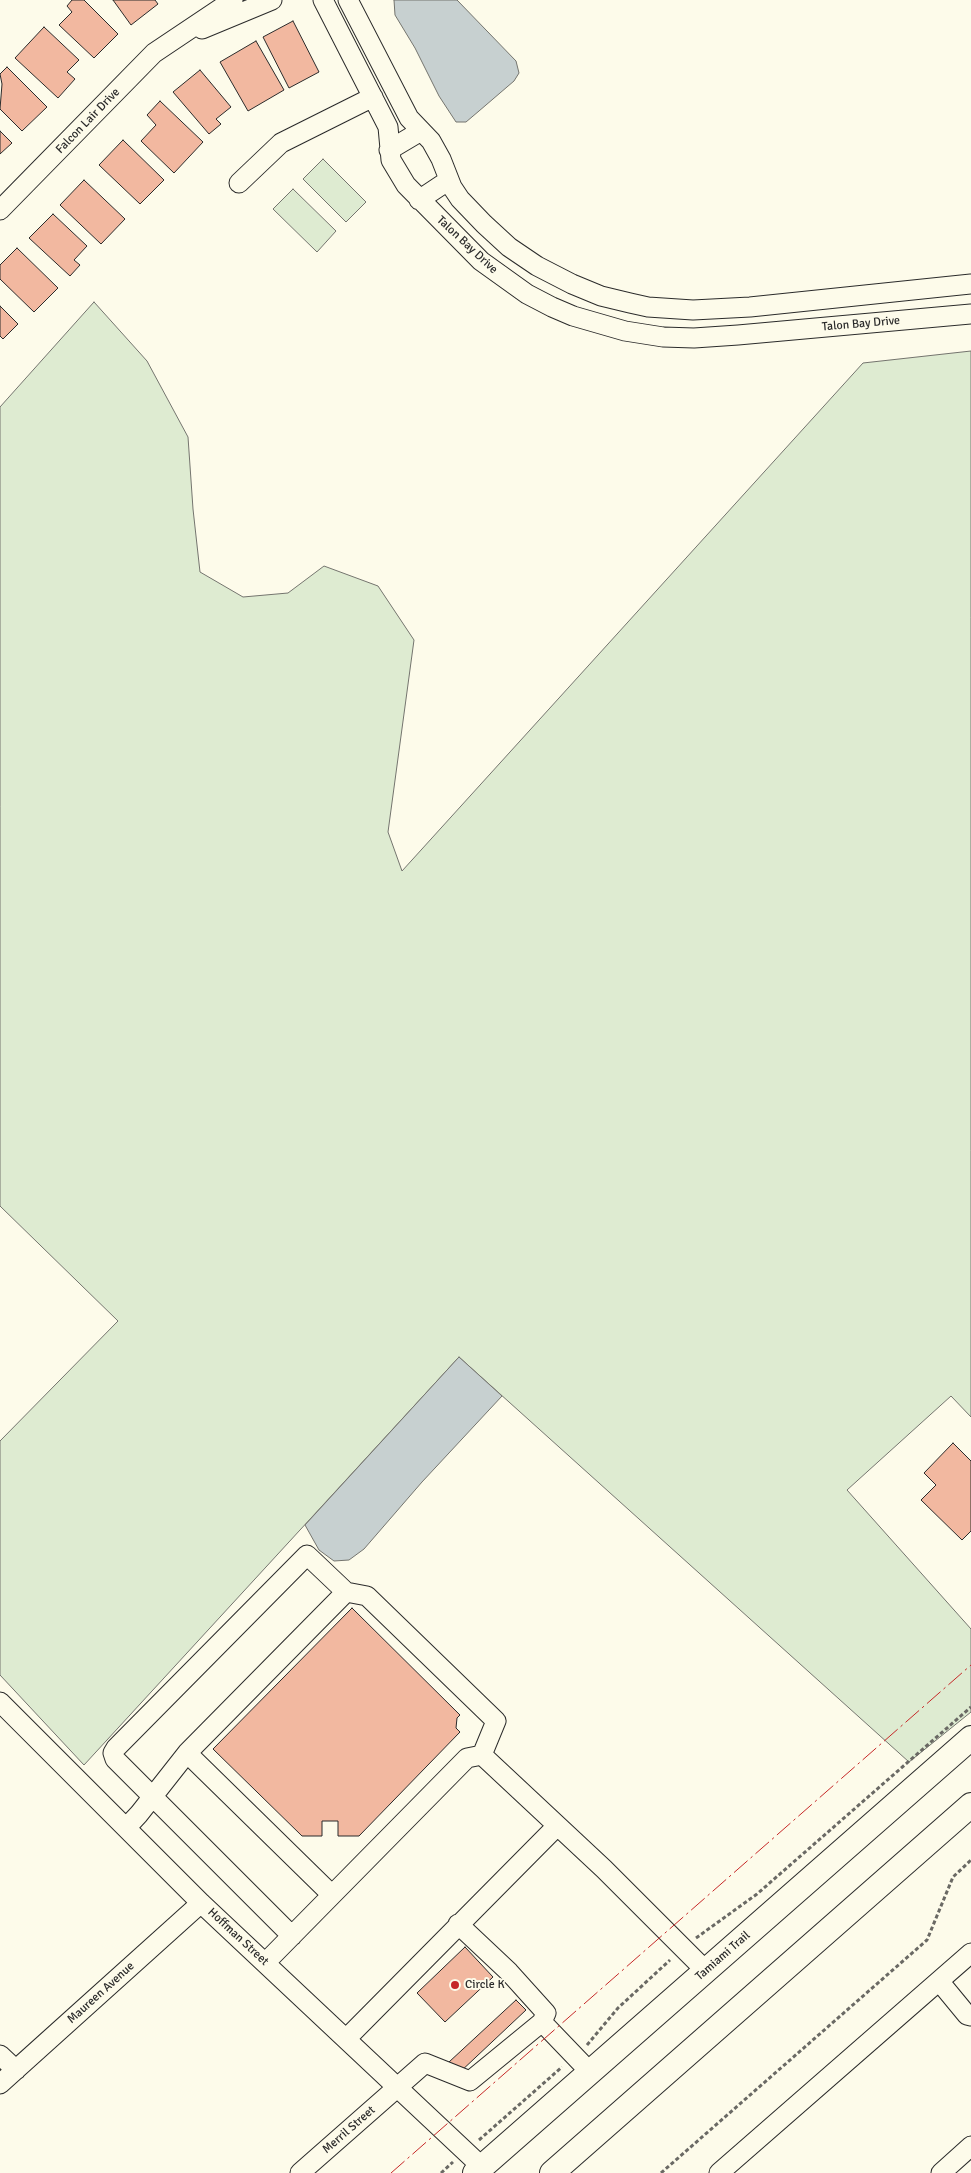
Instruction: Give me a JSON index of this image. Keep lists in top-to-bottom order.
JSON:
{
  "streets": {
    "main road": ["Tamiami Trail"],
    "street": [
      "Falcon Lair Drive",
      "Talon Bay Drive",
      "Hoffman Street",
      "Maureen Avenue",
      "Merril Street"
    ]
  },
  "crossings": [
    ["Hoffman Street", "Tamiami Trail"],
    ["Hoffman Street", "Maureen Avenue"],
    ["Hoffman Street", "Merril Street"]
  ],
  "places": ["Circle K"]
}
